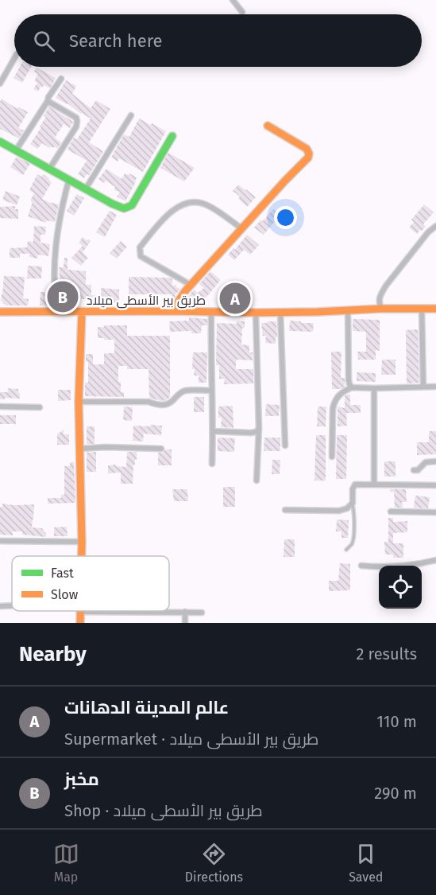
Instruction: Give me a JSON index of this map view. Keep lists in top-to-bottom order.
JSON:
{
  "streets": {
    "street": ["طريق بير الأسطى ميلاد"]
  },
  "legend": ["Fast", "Slow"],
  "page": {
    "search": "Search here",
    "pins": ["B", "A"],
    "heading": ["Nearby", "2 results"],
    "list": [
      {
        "mark": "A",
        "name": "عالم المدينة الدهانات",
        "note": "Supermarket · طريق بير الأسطى ميلاد",
        "value": "110 m"
      },
      {
        "mark": "B",
        "name": "مخبز",
        "note": "Shop · طريق بير الأسطى ميلاد",
        "value": "290 m"
      }
    ],
    "nav": ["Map", "Directions", "Saved"]
  }
}
